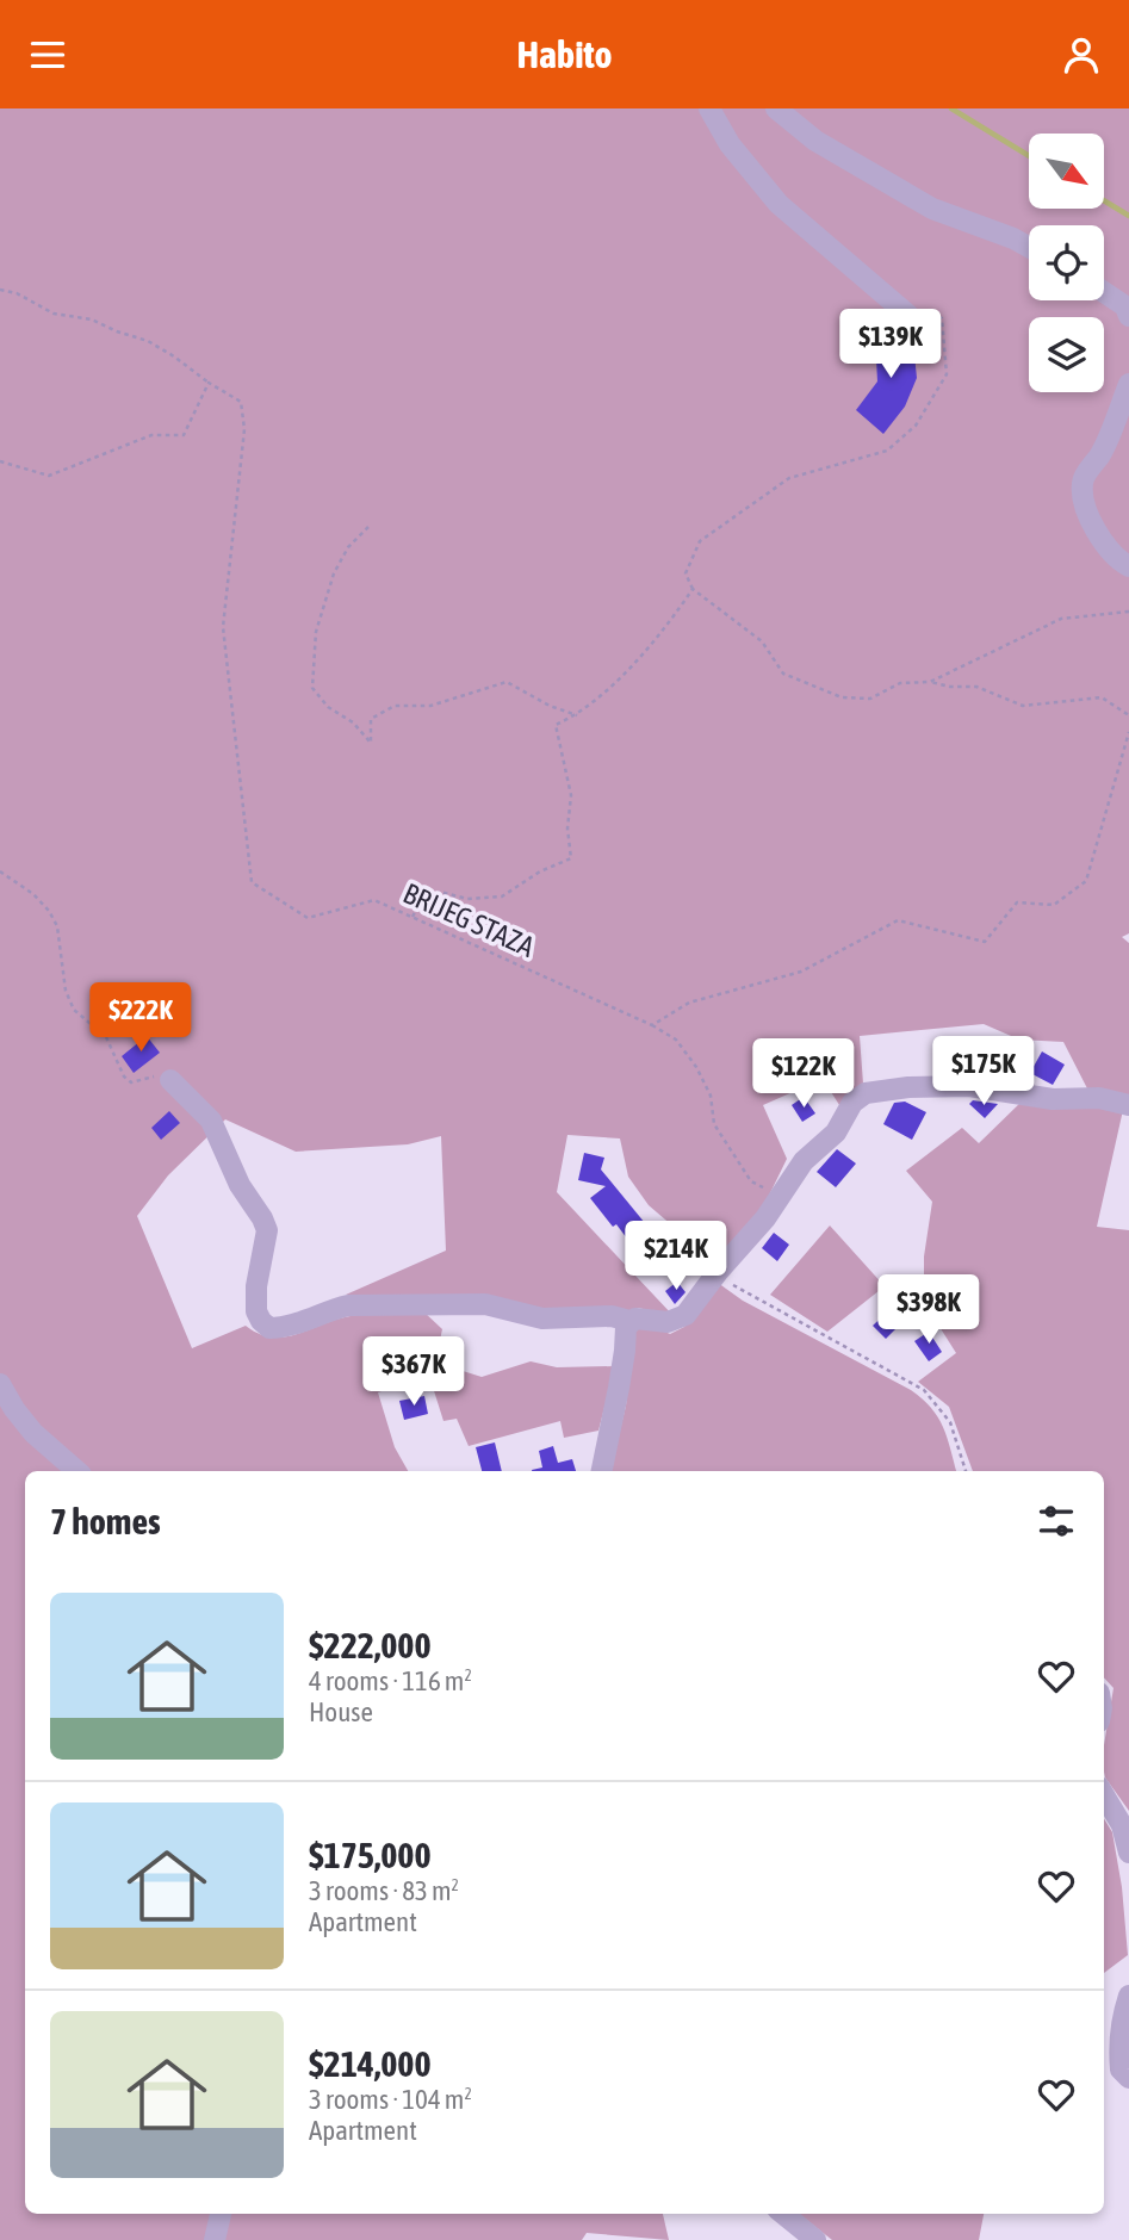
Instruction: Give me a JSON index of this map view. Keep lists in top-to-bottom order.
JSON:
{
  "streets": {
    "path": ["BRIJEG STAZA"]
  },
  "north": "bottom right",
  "page": {
    "header": "Habito",
    "price": [
      "$139K",
      "$222K",
      "$175K",
      "$122K",
      "$214K",
      "$398K",
      "$367K"
    ],
    "heading": "7 homes",
    "list": [
      {
        "name": "$222,000",
        "note": "4 rooms · 116 m² · House"
      },
      {
        "name": "$175,000",
        "note": "3 rooms · 83 m² · Apartment"
      },
      {
        "name": "$214,000",
        "note": "3 rooms · 104 m² · Apartment"
      }
    ]
  }
}
